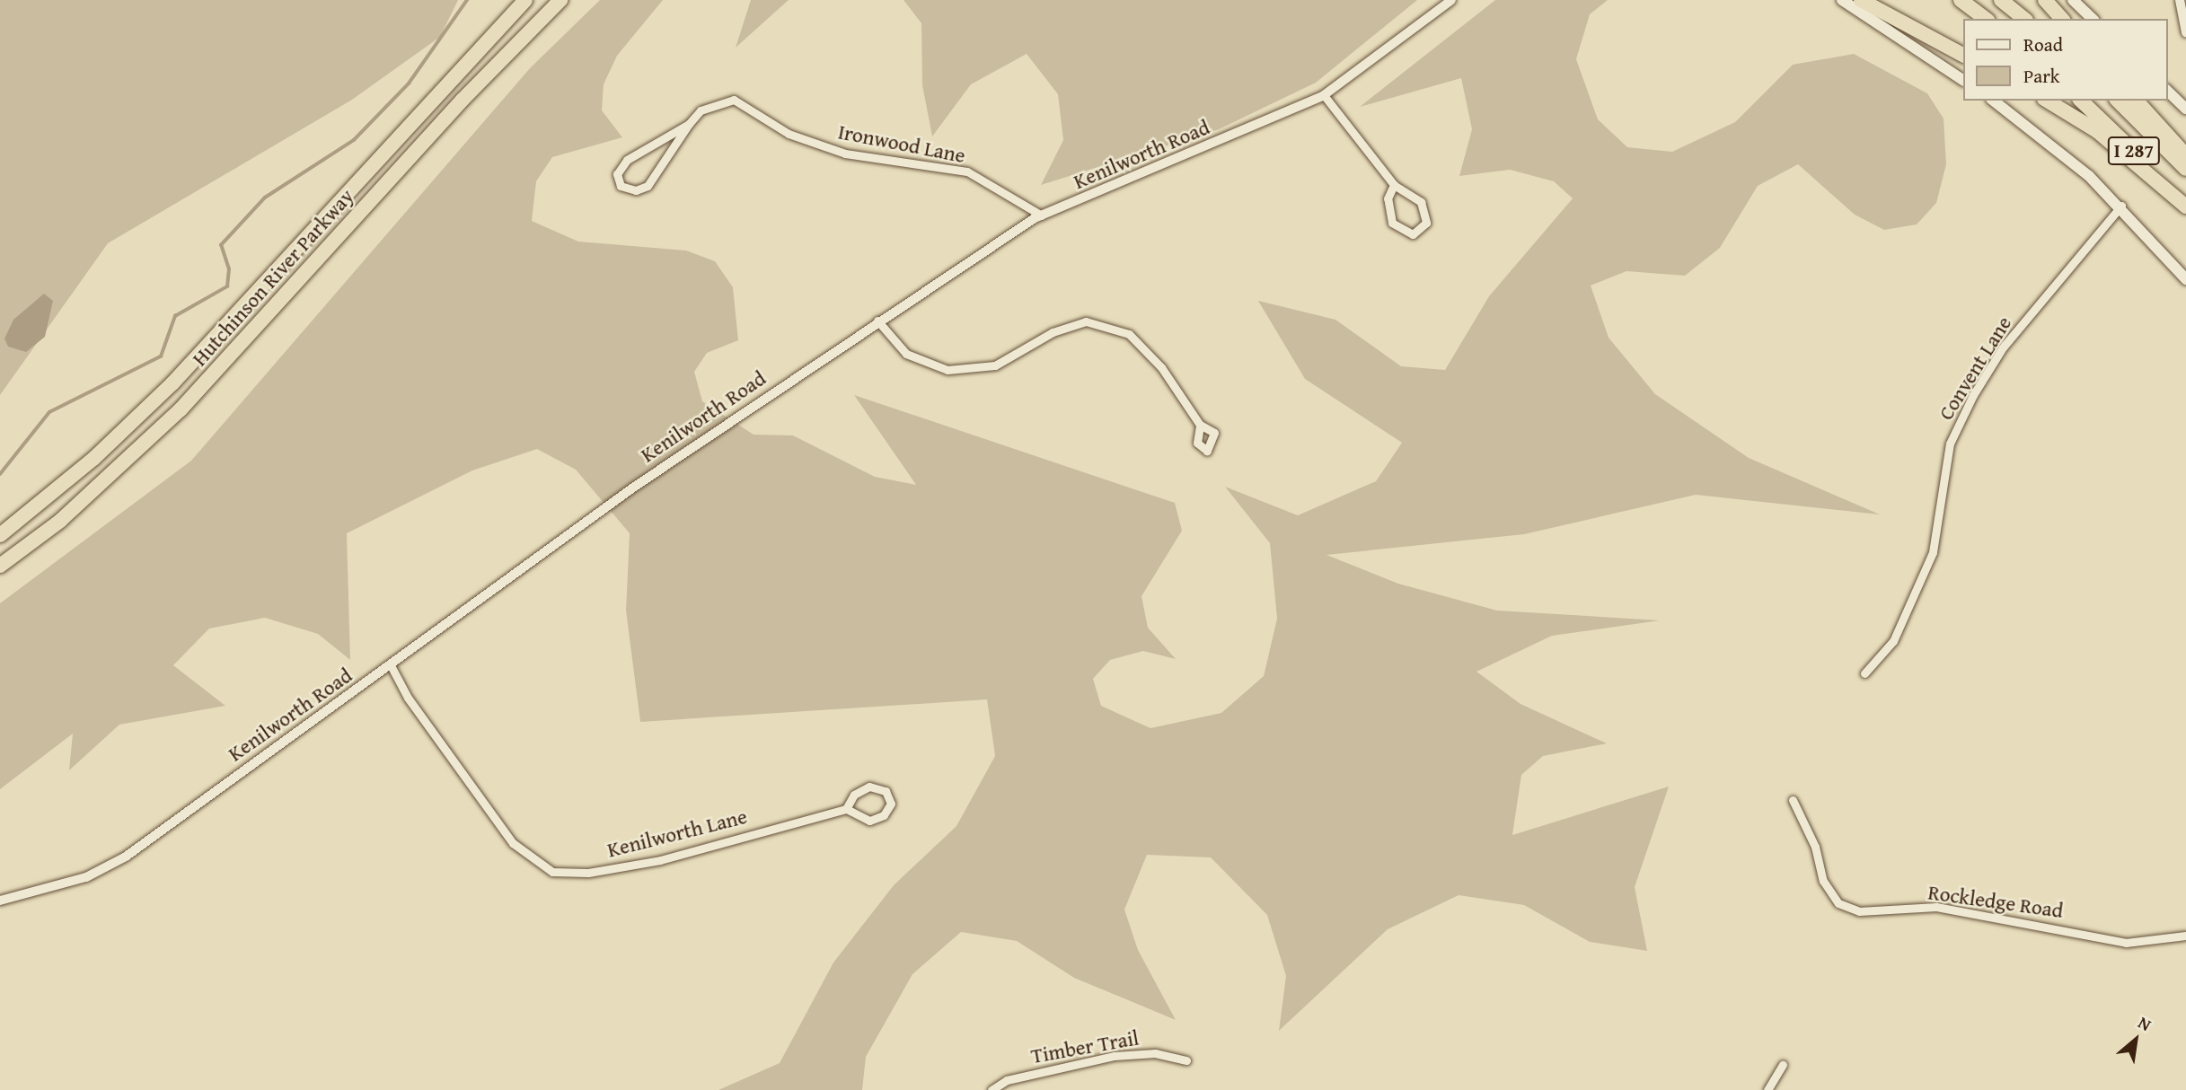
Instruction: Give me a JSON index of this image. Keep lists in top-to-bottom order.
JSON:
{
  "streets": {
    "highway": ["I 287", "Hutchinson River Parkway"],
    "street": [
      "Ironwood Lane",
      "Kenilworth Road",
      "Convent Lane",
      "Kenilworth Lane",
      "Rockledge Road",
      "Timber Trail"
    ]
  },
  "crossings": [
    ["Ironwood Lane", "Kenilworth Road"],
    ["Kenilworth Road", "Kenilworth Lane"]
  ],
  "legend": ["Road", "Park"],
  "north": "top right"
}
